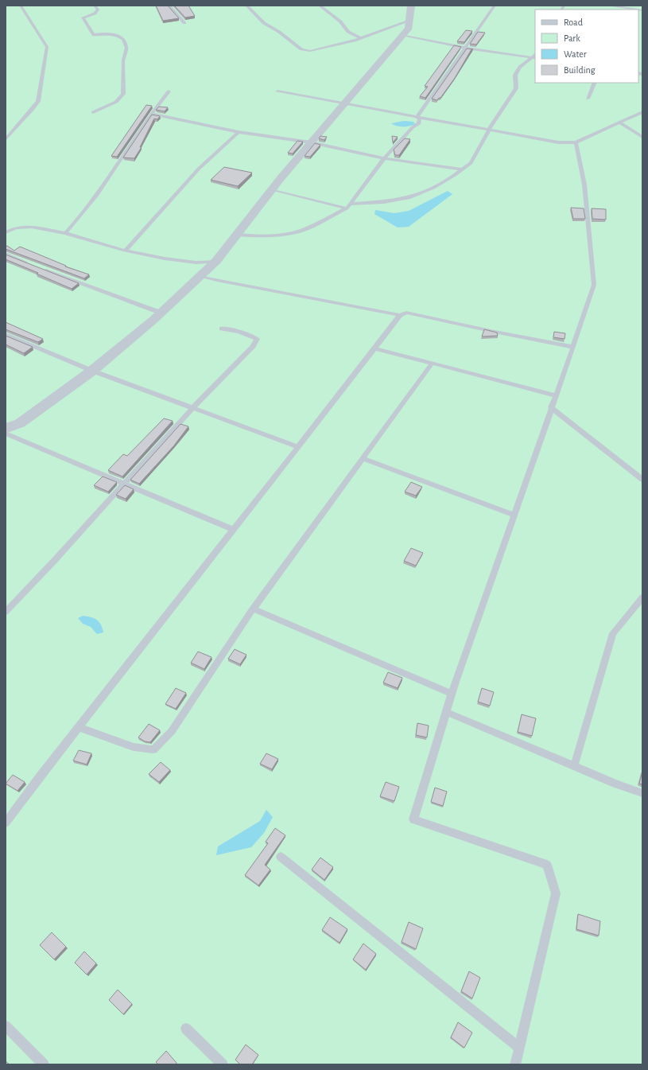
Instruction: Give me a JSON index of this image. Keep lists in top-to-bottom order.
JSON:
{
  "legend": [
    "Road",
    "Park",
    "Water",
    "Building"
  ]
}
